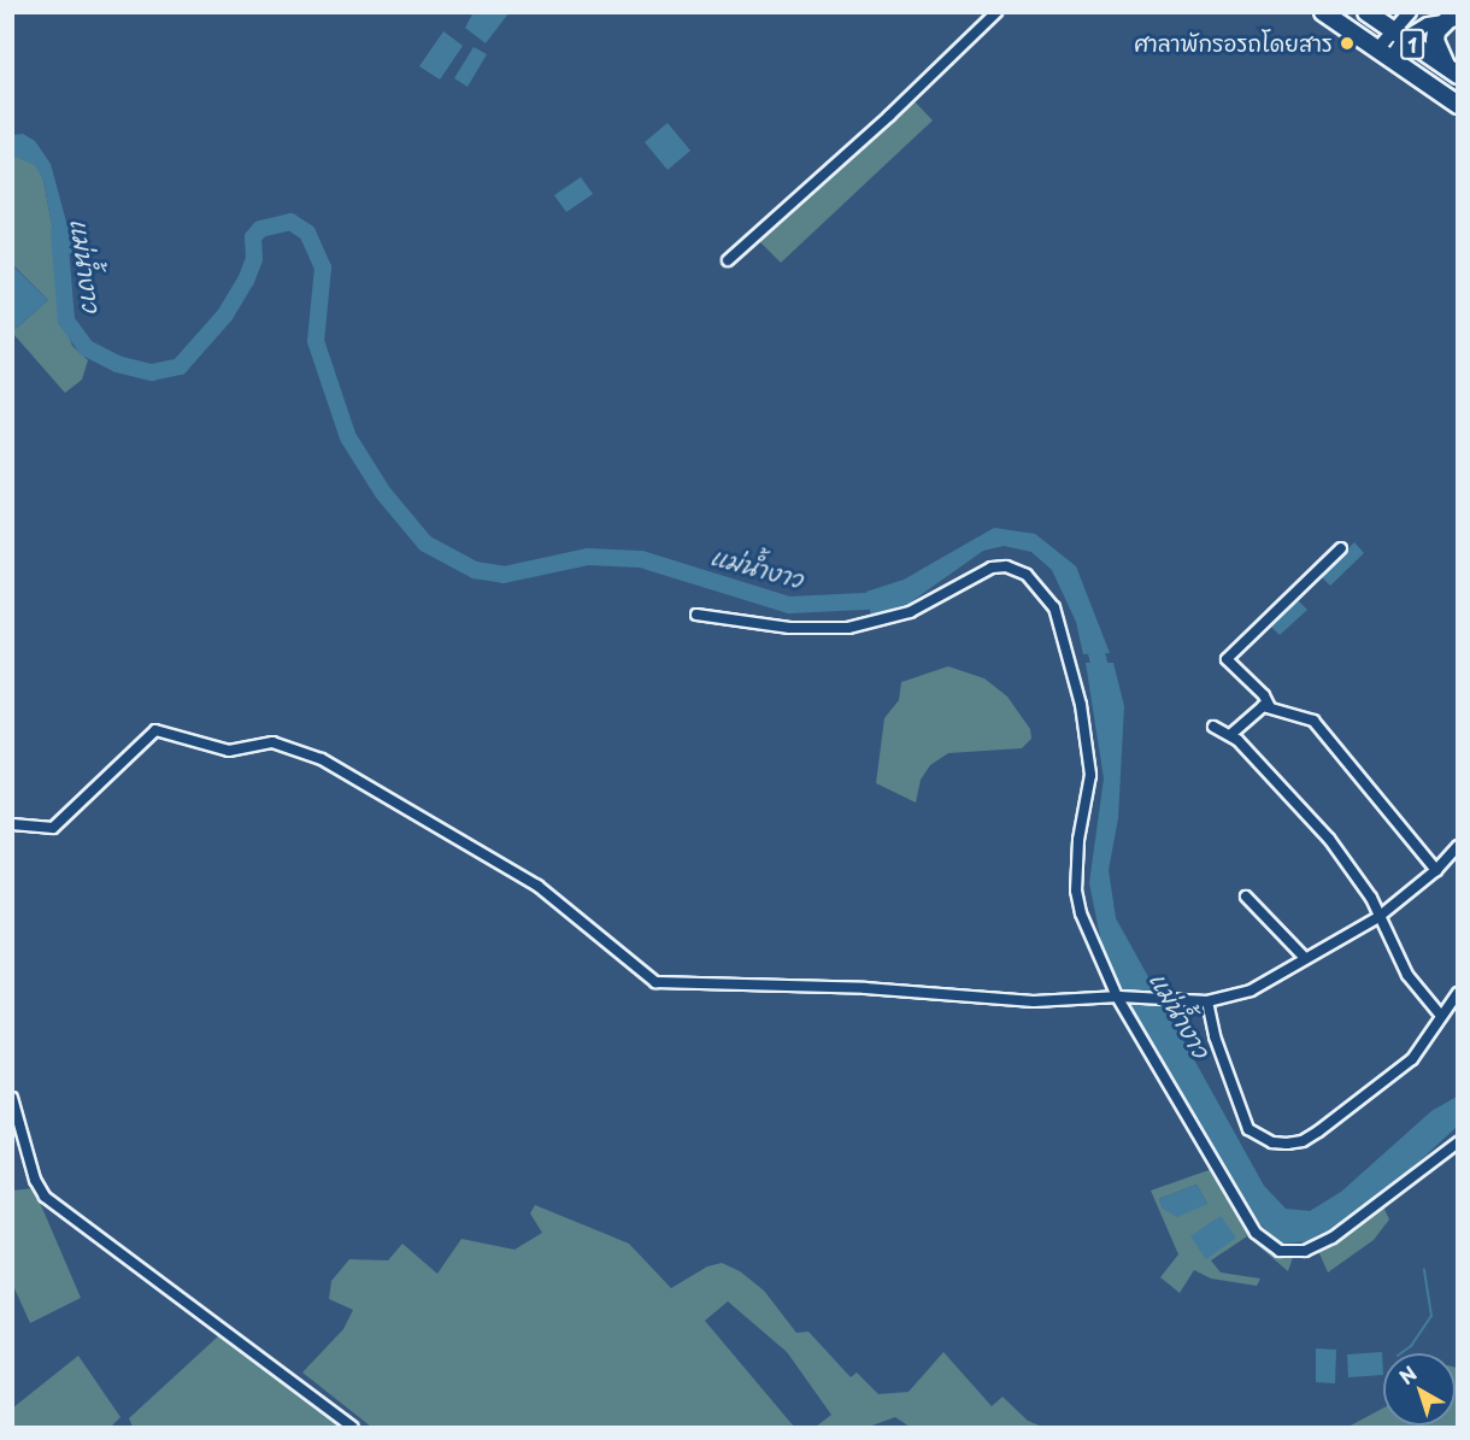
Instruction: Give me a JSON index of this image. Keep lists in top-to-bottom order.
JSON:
{
  "streets": {
    "highway": ["1"]
  },
  "water": ["แม่น้ำงาว"],
  "places": ["ศาลาพักรอรถโดยสาร"],
  "north": "top left"
}
